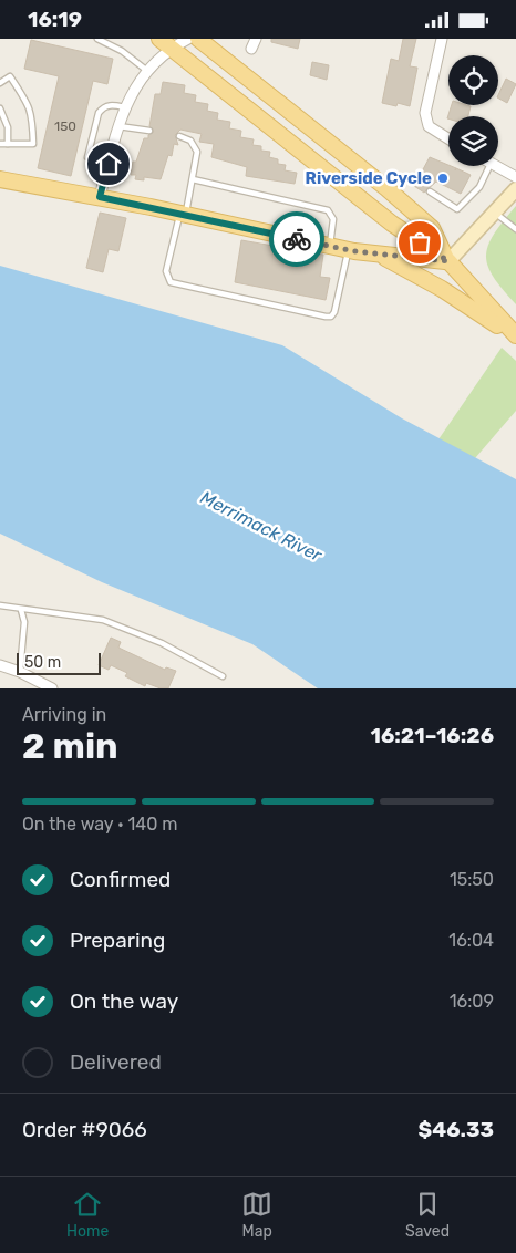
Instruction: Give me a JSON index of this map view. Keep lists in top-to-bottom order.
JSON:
{
  "water": ["Merrimack River"],
  "places": ["Riverside Cycle"],
  "house_numbers": ["150"],
  "scale_bar": "50 m",
  "page": {
    "status": "16:19",
    "scale": "50 m",
    "heading": ["2 min", "Arriving in", "16:21–16:26"],
    "panel": ["Order #9066", "$46.33"],
    "bar": "On the way · 140 m",
    "list": [
      ["Confirmed", "15:50"],
      ["Preparing", "16:04"],
      ["On the way", "16:09"],
      "Delivered"
    ],
    "tabs": ["Home", "Map", "Saved"]
  }
}
